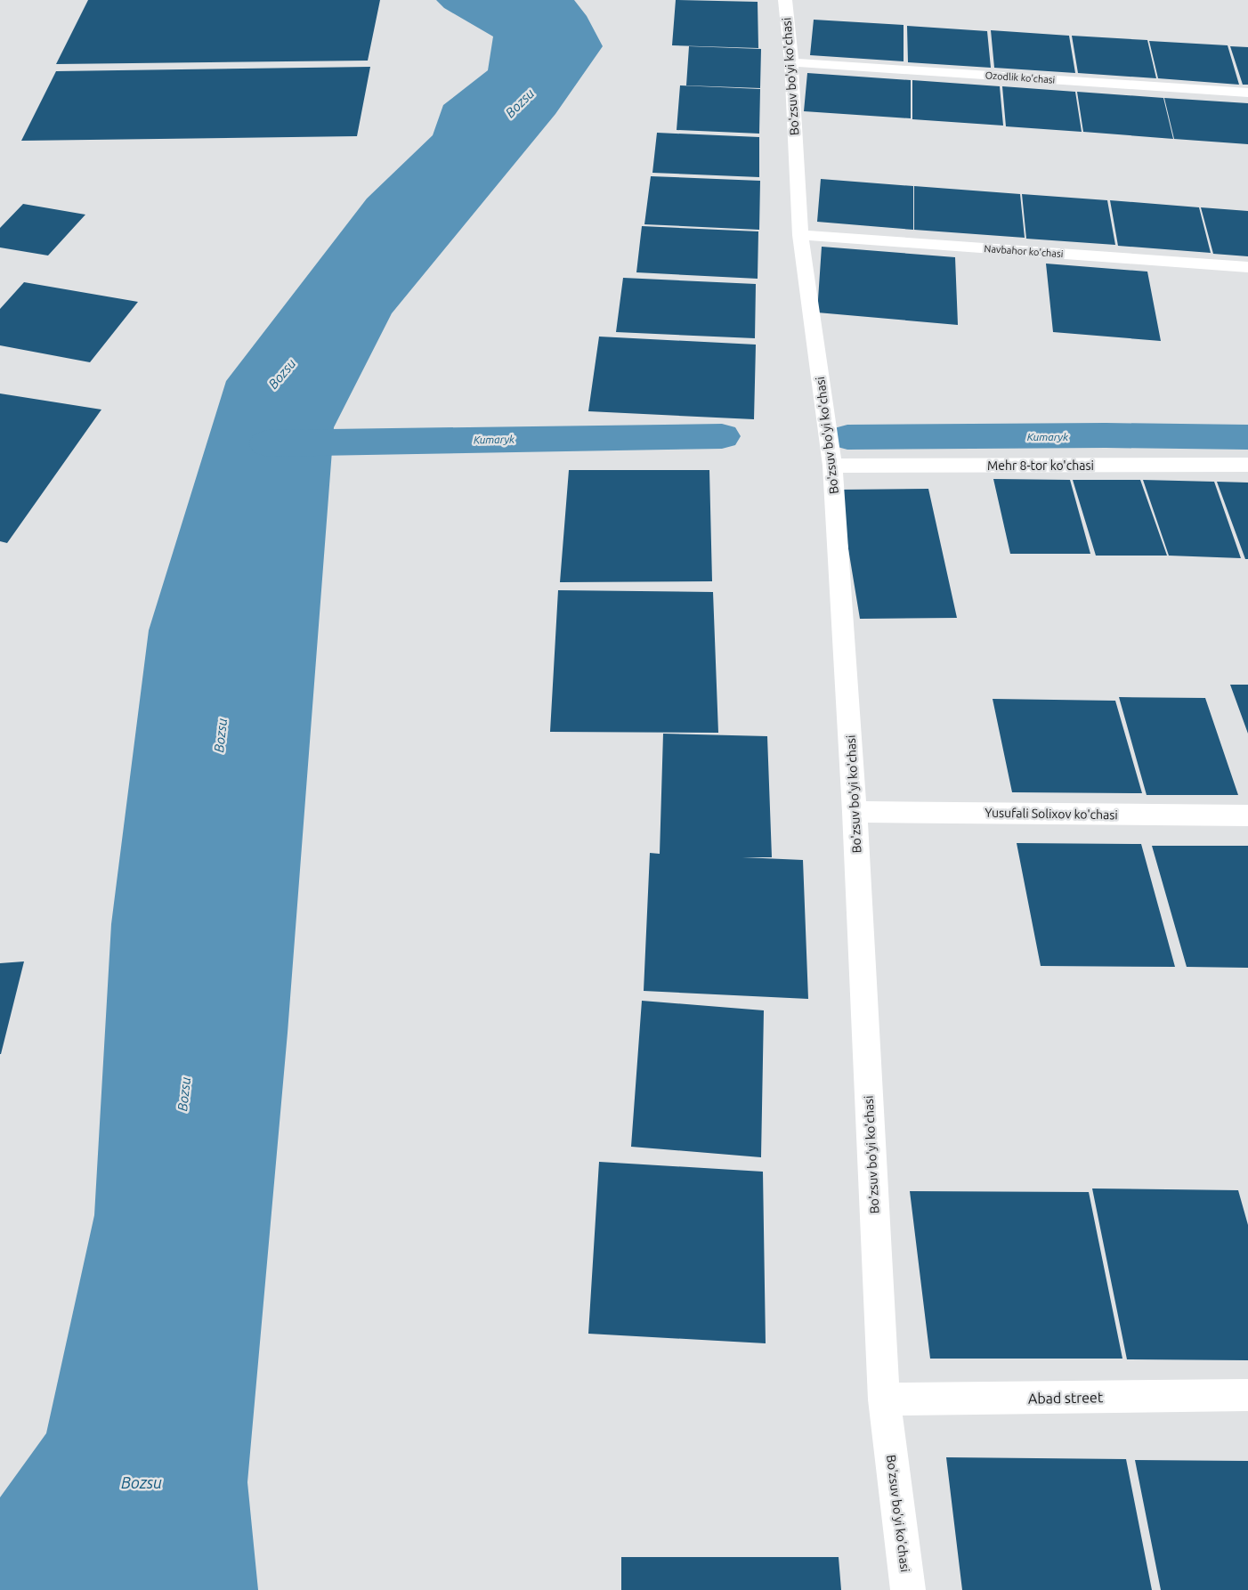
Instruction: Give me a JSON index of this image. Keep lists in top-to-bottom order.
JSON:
{
  "streets": {
    "street": [
      "Bo'zsuv bo'yi ko'chasi",
      "Ozodlik ko'chasi",
      "Navbahor ko'chasi",
      "Mehr 8-tor ko'chasi",
      "Yusufali Solixov ko'chasi",
      "Abad street"
    ]
  },
  "crossings": [
    ["Bo'zsuv bo'yi ko'chasi", "Ozodlik ko'chasi"],
    ["Bo'zsuv bo'yi ko'chasi", "Navbahor ko'chasi"],
    ["Bo'zsuv bo'yi ko'chasi", "Mehr 8-tor ko'chasi"],
    ["Bo'zsuv bo'yi ko'chasi", "Yusufali Solixov ko'chasi"],
    ["Bo'zsuv bo'yi ko'chasi", "Abad street"]
  ],
  "water": ["Bozsu", "Kumaryk"]
}
